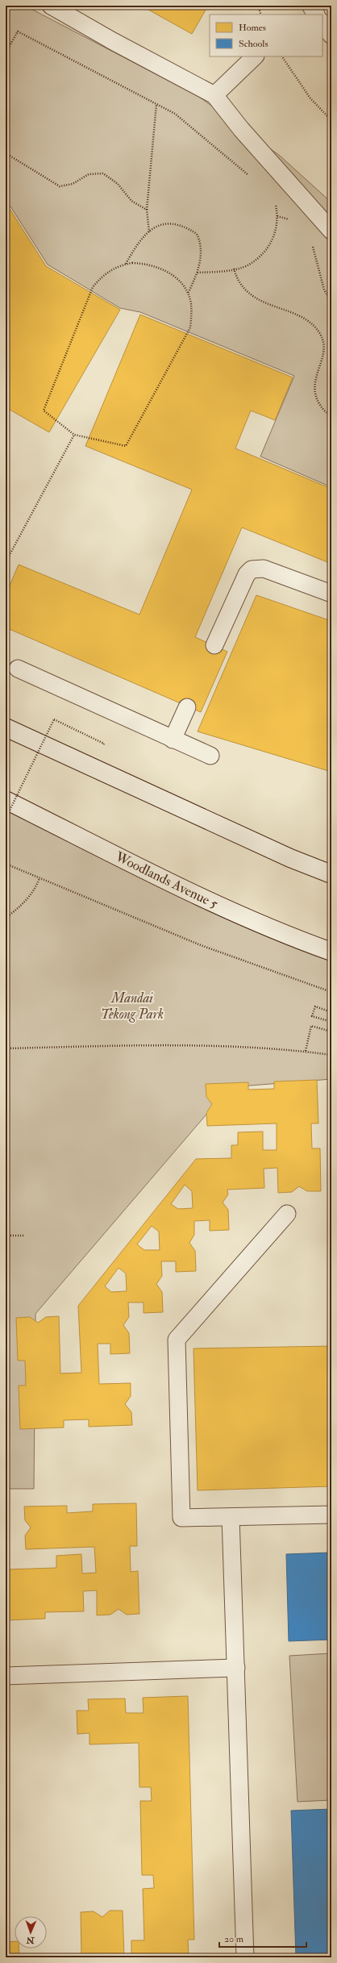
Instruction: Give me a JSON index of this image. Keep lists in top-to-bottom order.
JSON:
{
  "streets": {
    "main road": ["Woodlands Avenue 5"]
  },
  "parks": ["Mandai Tekong Park"],
  "legend": ["Homes", "Schools"],
  "scale_bar": "20 m",
  "north": "bottom"
}
